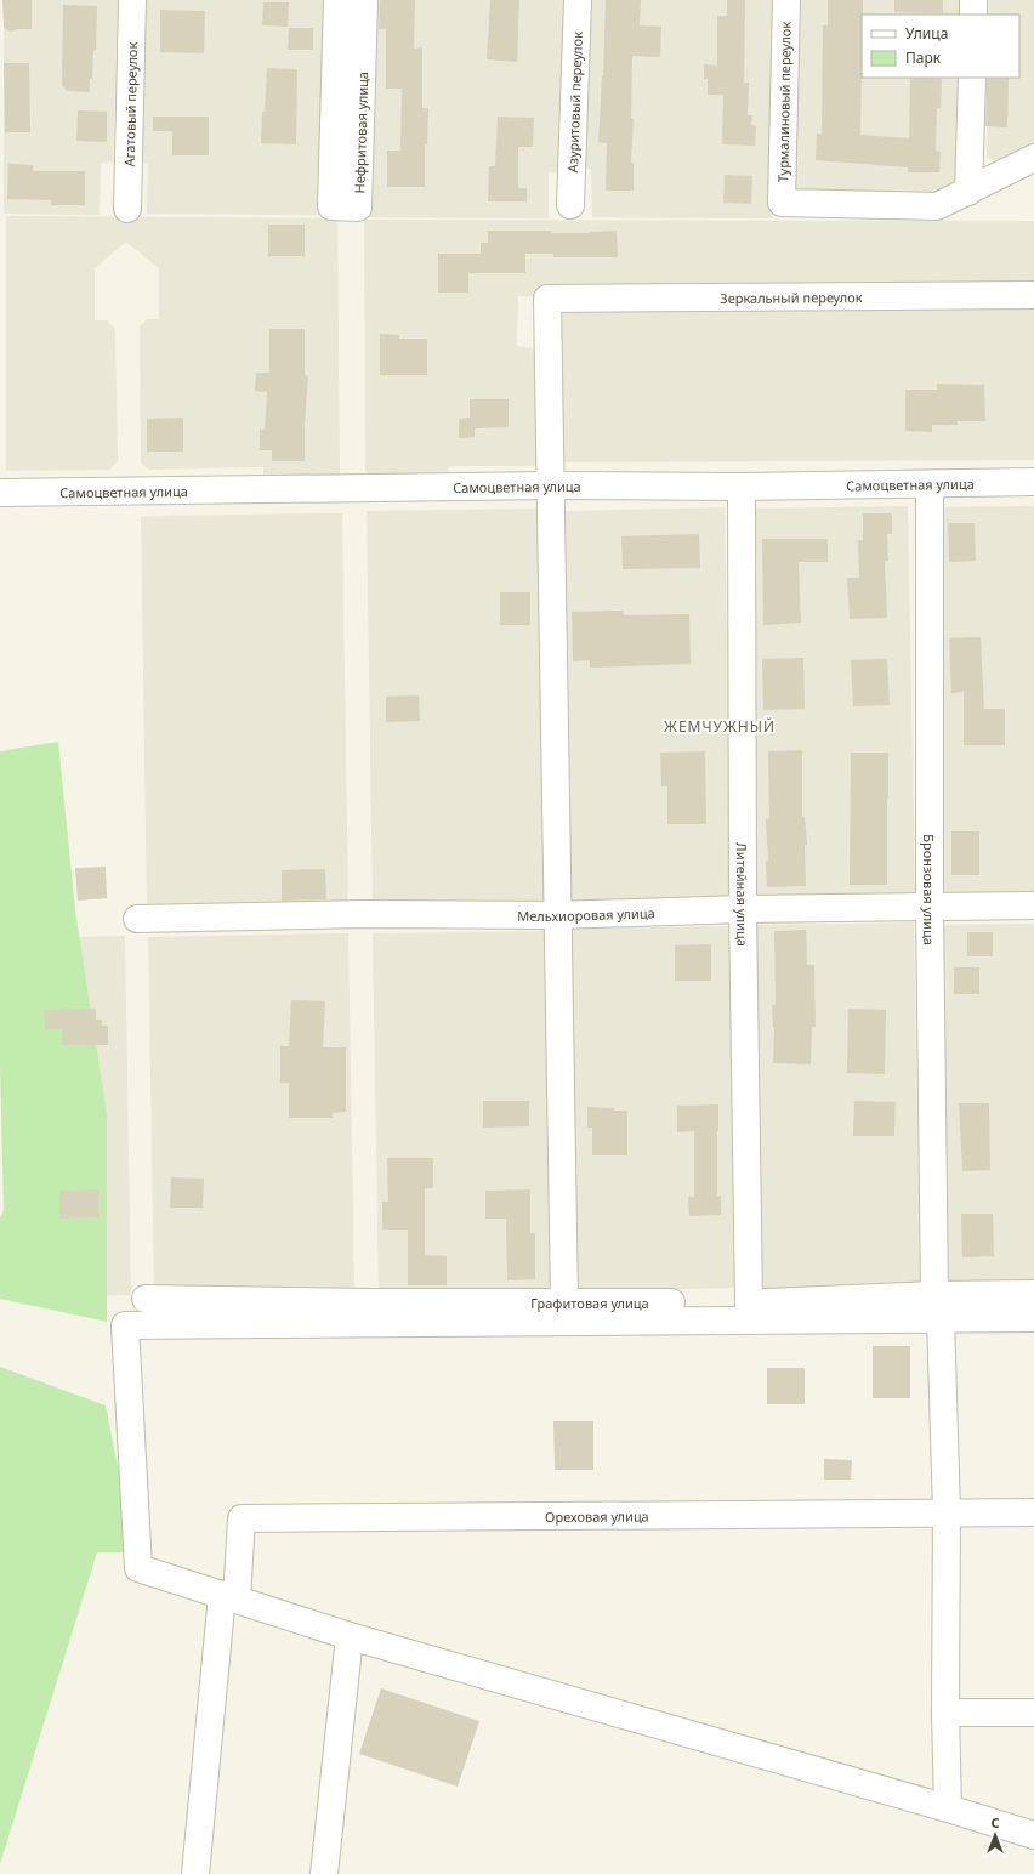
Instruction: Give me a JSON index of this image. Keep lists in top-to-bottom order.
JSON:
{
  "streets": {
    "street": [
      "Турмалиновый переулок",
      "Азуритовый переулок",
      "Агатовый переулок",
      "Нефритовая улица",
      "Зеркальный переулок",
      "Самоцветная улица",
      "Бронзовая улица",
      "Литейная улица",
      "Мельхиоровая улица",
      "Графитовая улица",
      "Ореховая улица"
    ]
  },
  "crossings": [
    ["Зеркальный переулок", "Самоцветная улица"],
    ["Самоцветная улица", "Бронзовая улица"],
    ["Самоцветная улица", "Литейная улица"],
    ["Бронзовая улица", "Мельхиоровая улица"],
    ["Бронзовая улица", "Графитовая улица"],
    ["Бронзовая улица", "Ореховая улица"],
    ["Литейная улица", "Мельхиоровая улица"],
    ["Литейная улица", "Графитовая улица"]
  ],
  "districts": ["ЖЕМЧУЖНЫЙ"],
  "legend": ["Улица", "Парк"],
  "north": "top"
}
